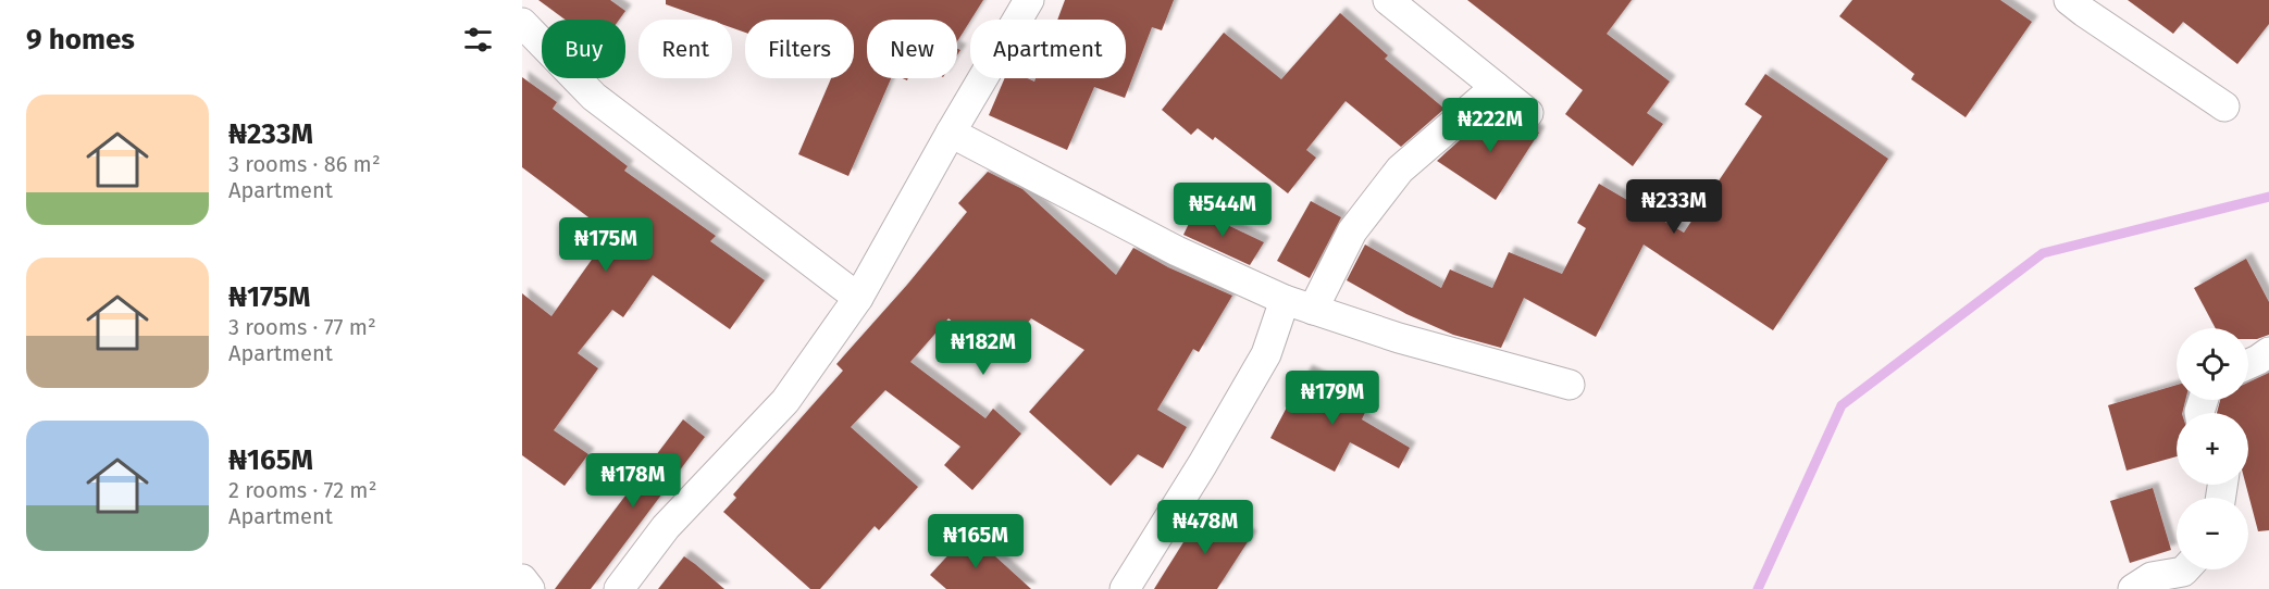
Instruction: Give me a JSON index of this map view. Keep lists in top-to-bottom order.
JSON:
{
  "page": {
    "heading": "9 homes",
    "chip": [
      "Buy",
      "Rent",
      "Filters",
      "New",
      "Apartment"
    ],
    "list": [
      {
        "name": "₦233M",
        "note": "3 rooms · 86 m² · Apartment"
      },
      {
        "name": "₦175M",
        "note": "3 rooms · 77 m² · Apartment"
      },
      {
        "name": "₦165M",
        "note": "2 rooms · 72 m² · Apartment"
      }
    ],
    "price": [
      "₦222M",
      "₦233M",
      "₦544M",
      "₦175M",
      "₦182M",
      "₦179M",
      "₦178M",
      "₦478M",
      "₦165M"
    ],
    "map_buttons": ["+", "−"]
  }
}
